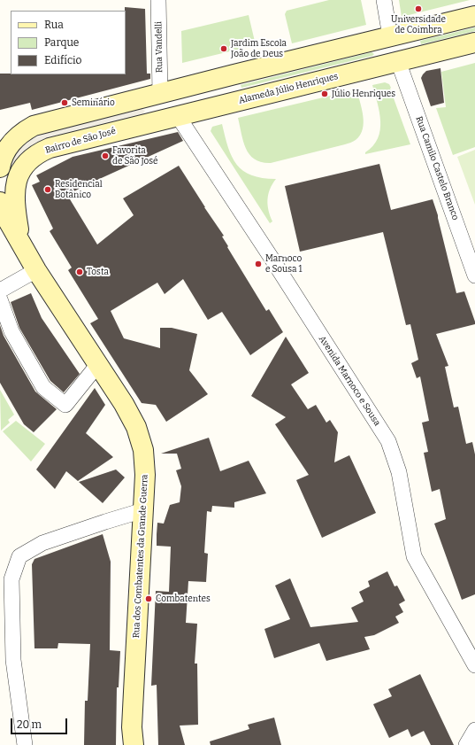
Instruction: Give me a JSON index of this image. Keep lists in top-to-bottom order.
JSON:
{
  "streets": {
    "main road": ["Alameda Júlio Henriques", "Bairro de São José", "Rua dos Combatentes da Grande Guerra"],
    "street": ["Rua Vandelli", "Rua Camilo Castelo Branco", "Avenida Marnoco e Sousa"]
  },
  "crossings": [
    ["Alameda Júlio Henriques", "Bairro de São José"],
    ["Alameda Júlio Henriques", "Rua Camilo Castelo Branco"],
    ["Alameda Júlio Henriques", "Avenida Marnoco e Sousa"],
    ["Bairro de São José", "Avenida Marnoco e Sousa"],
    ["Bairro de São José", "Rua dos Combatentes da Grande Guerra"]
  ],
  "places": [
    "Universidade de Coimbra",
    "Jardim Escola João de Deus",
    "Júlio Henriques",
    "Seminário",
    "Favorita de São José",
    "Residencial Botânico",
    "Marnoco e Sousa 1",
    "Tosta",
    "Combatentes"
  ],
  "legend": ["Rua", "Parque", "Edifício"],
  "scale_bar": "20 m"
}
